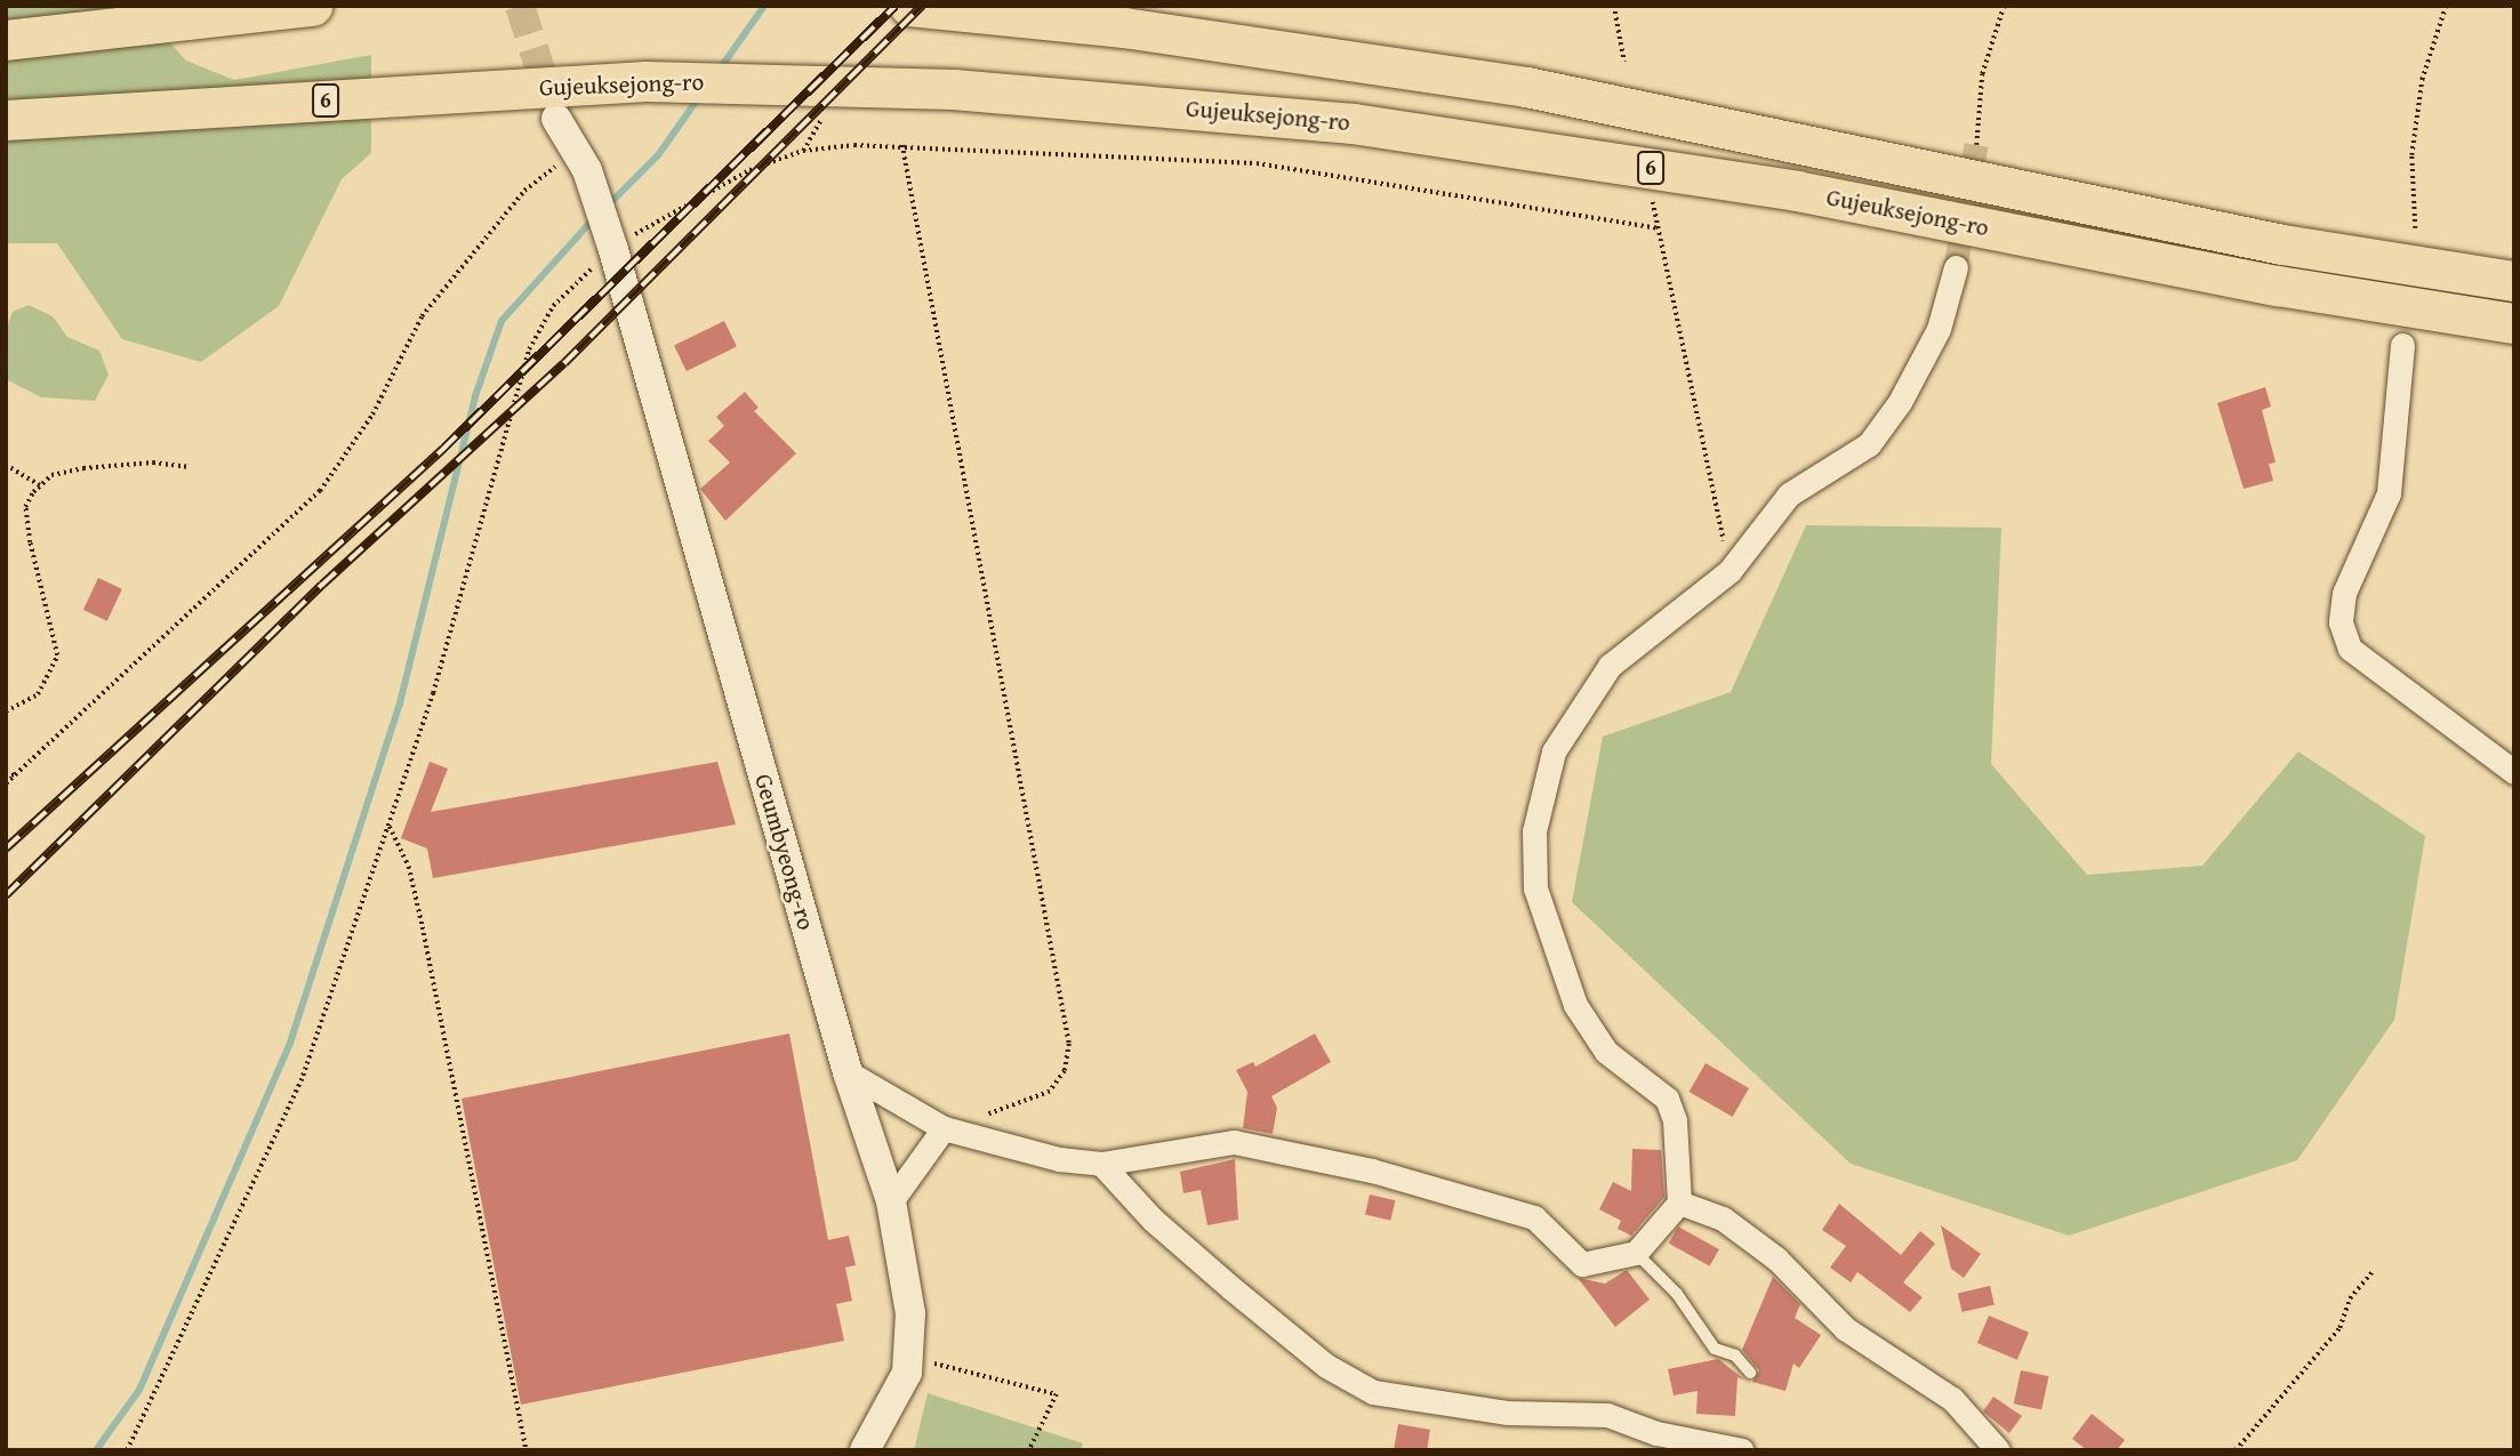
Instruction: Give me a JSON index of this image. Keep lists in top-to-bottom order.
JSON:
{
  "streets": {
    "highway": ["Gujeuksejong-ro", "6"],
    "street": ["Geumbyeong-ro"]
  }
}
